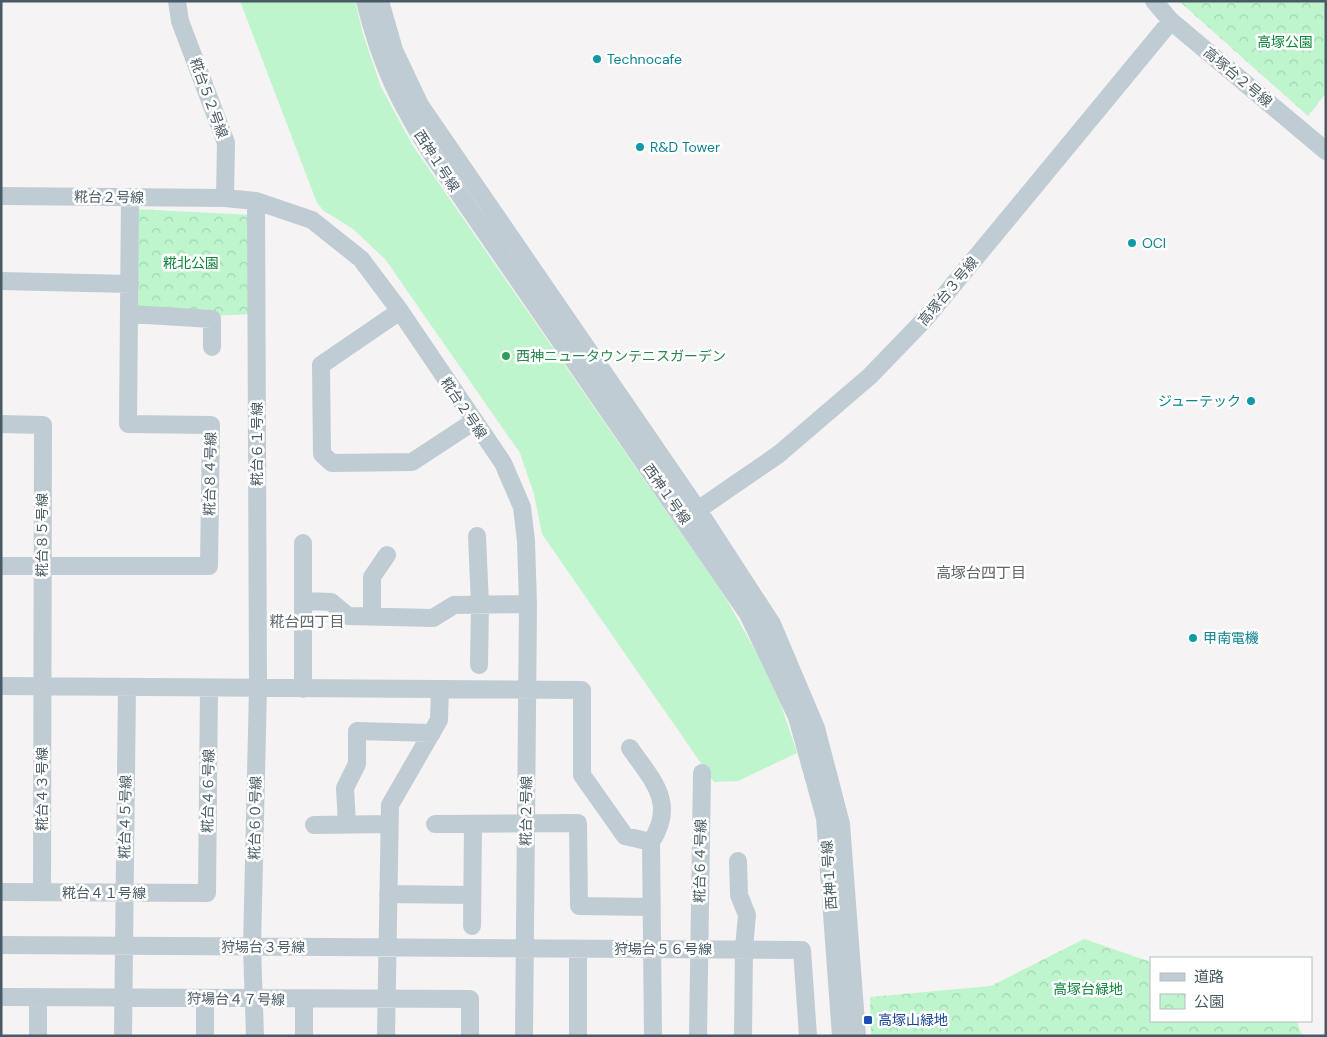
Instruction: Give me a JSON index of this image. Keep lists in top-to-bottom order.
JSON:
{
  "streets": {
    "street": [
      "高塚台２号線",
      "糀台５２号線",
      "西神１号線",
      "糀台２号線",
      "高塚台３号線",
      "糀台６１号線",
      "糀台８４号線",
      "糀台８５号線",
      "糀台４３号線",
      "糀台４６号線",
      "糀台４５号線",
      "糀台６０号線",
      "糀台６４号線",
      "糀台４１号線",
      "狩場台３号線",
      "狩場台５６号線",
      "狩場台４７号線"
    ]
  },
  "crossings": [
    ["高塚台２号線", "高塚台３号線"],
    ["糀台５２号線", "糀台２号線"],
    ["西神１号線", "高塚台３号線"],
    ["糀台２号線", "糀台６１号線"],
    ["糀台２号線", "糀台８４号線"],
    ["糀台２号線", "狩場台３号線"],
    ["糀台２号線", "狩場台５６号線"],
    ["糀台６１号線", "糀台６０号線"],
    ["糀台８４号線", "糀台８５号線"],
    ["糀台８５号線", "糀台４３号線"],
    ["糀台４３号線", "糀台４１号線"],
    ["糀台４６号線", "糀台４１号線"],
    ["糀台４５号線", "糀台４１号線"],
    ["糀台４５号線", "狩場台３号線"],
    ["糀台４５号線", "狩場台４７号線"],
    ["糀台６０号線", "狩場台３号線"],
    ["糀台６０号線", "狩場台４７号線"],
    ["糀台６４号線", "狩場台５６号線"],
    ["狩場台３号線", "狩場台５６号線"]
  ],
  "districts": ["高塚台四丁目", "糀台四丁目"],
  "parks": ["高塚公園", "糀北公園", "高塚台緑地"],
  "places": {
    "other": [
      "Technocafe",
      "R&D Tower",
      "OCI",
      "西神ニュータウンテニスガーデン",
      "ジューテック",
      "甲南電機"
    ],
    "transit": ["高塚山緑地"]
  },
  "legend": ["道路", "公園"]
}
